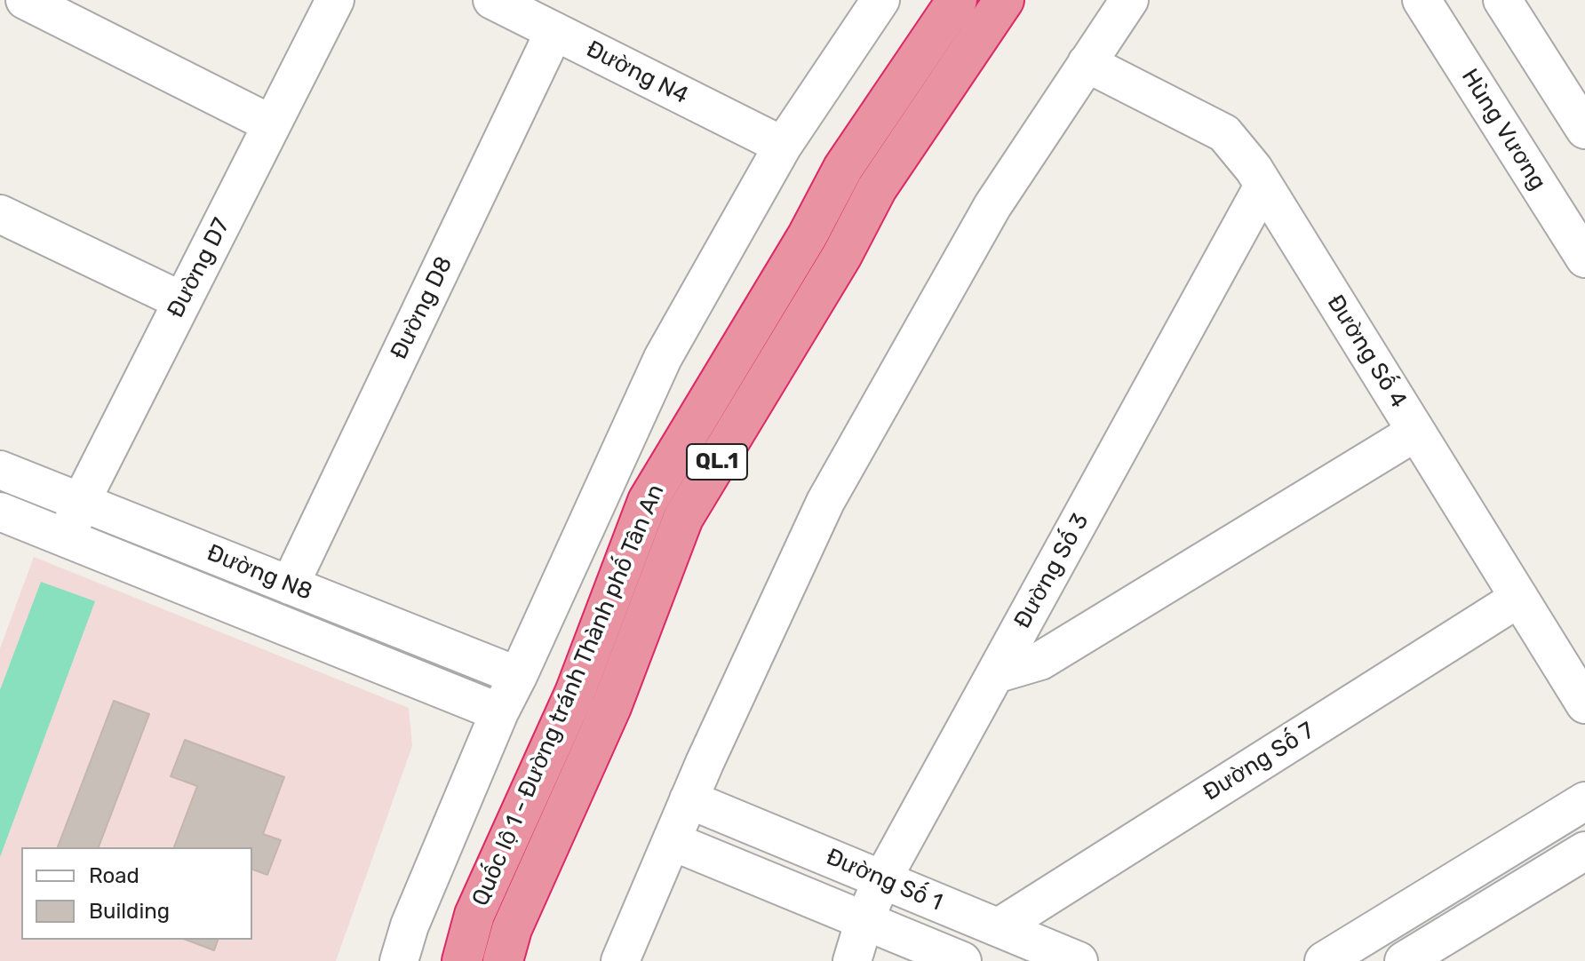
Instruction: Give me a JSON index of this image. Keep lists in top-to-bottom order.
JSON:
{
  "streets": {
    "highway": ["QL.1", "Quốc lộ 1 - Đường tránh Thành phố Tân An"],
    "street": [
      "Đường N4",
      "Hùng Vương",
      "Đường D7",
      "Đường D8",
      "Đường Số 4",
      "Đường Số 3",
      "Đường N8",
      "Đường Số 7",
      "Đường Số 1"
    ]
  },
  "crossings": [
    ["Đường N4", "Đường D8"],
    ["Đường D7", "Đường N8"],
    ["Đường D8", "Đường N8"],
    ["Đường Số 4", "Đường Số 3"],
    ["Đường Số 4", "Đường Số 7"],
    ["Đường Số 3", "Đường Số 1"],
    ["Đường Số 7", "Đường Số 1"]
  ],
  "legend": ["Road", "Building"]
}
